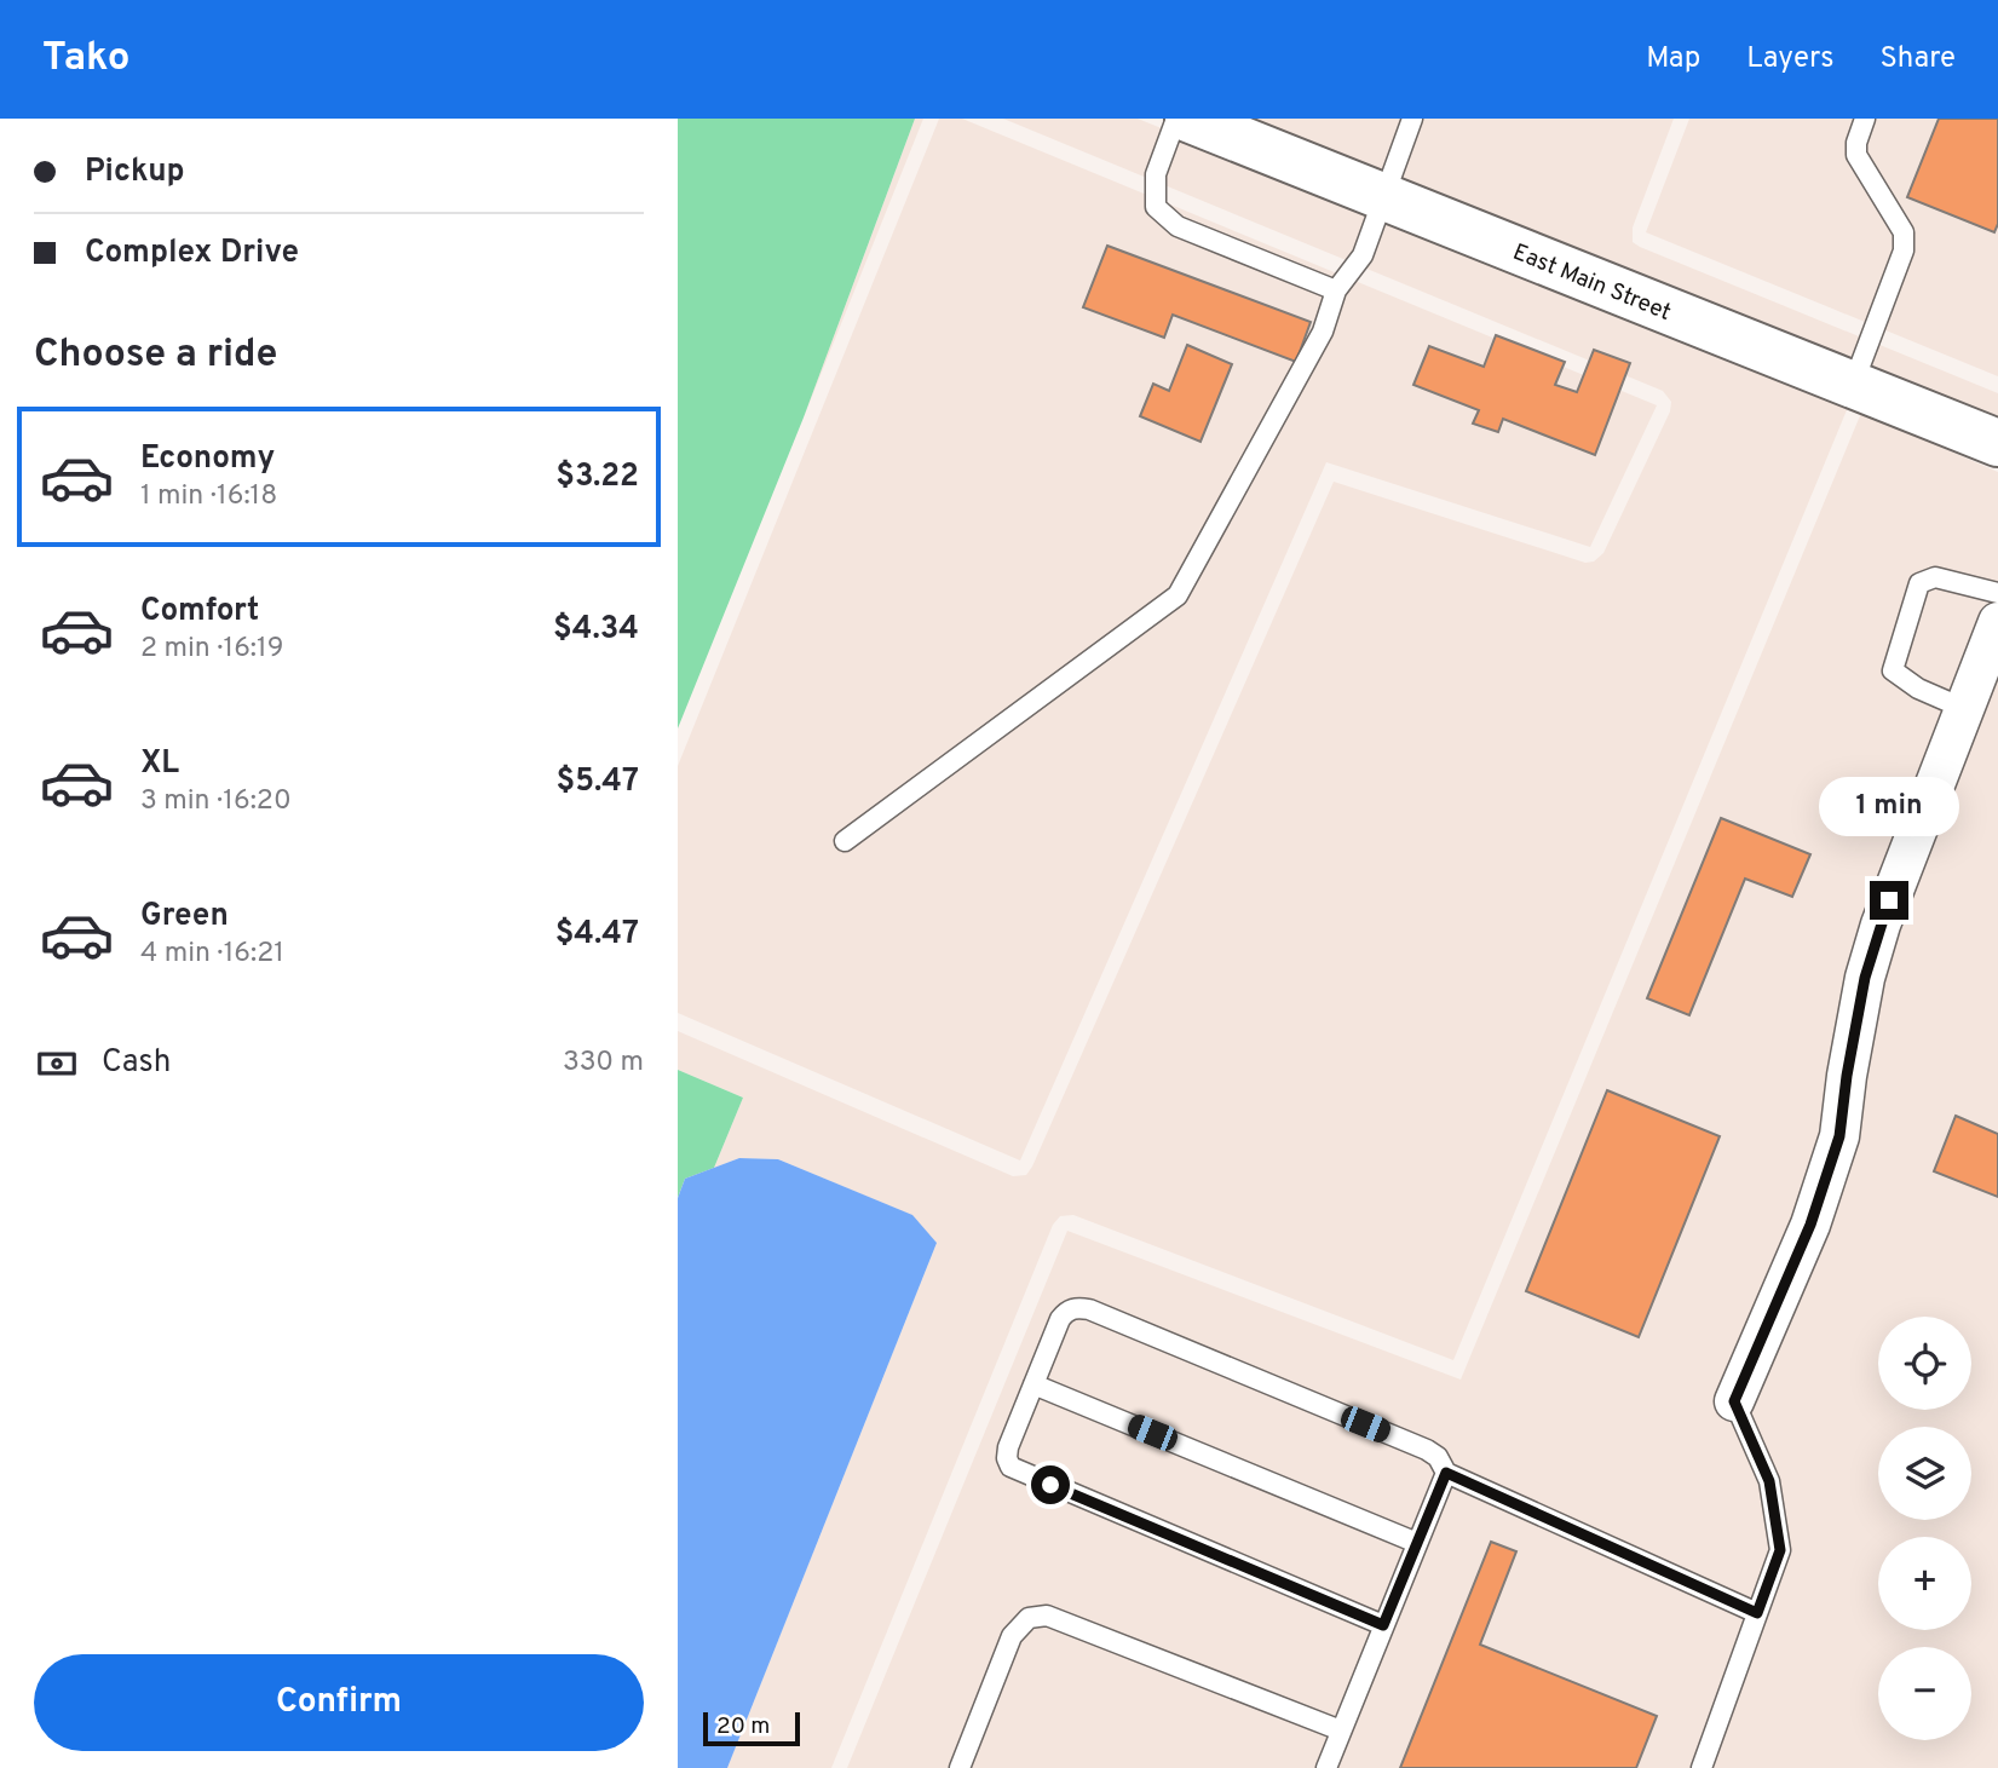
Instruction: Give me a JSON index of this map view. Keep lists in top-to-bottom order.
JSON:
{
  "streets": {
    "main road": ["East Main Street"]
  },
  "scale_bar": "20 m",
  "page": {
    "header": "Tako",
    "nav": ["Map", "Layers", "Share"],
    "banner": ["Pickup", "Complex Drive"],
    "heading": "Choose a ride",
    "list": [
      {
        "name": "Economy",
        "note": "1 min · 16:18",
        "value": "$3.22"
      },
      {
        "name": "Comfort",
        "note": "2 min · 16:19",
        "value": "$4.34"
      },
      {
        "name": "XL",
        "note": "3 min · 16:20",
        "value": "$5.47"
      },
      {
        "name": "Green",
        "note": "4 min · 16:21",
        "value": "$4.47"
      }
    ],
    "bubble": "1 min",
    "pay": ["Cash", "330 m"],
    "map_buttons": ["+", "−"],
    "buttons": "Confirm",
    "scale": "20 m"
  }
}
